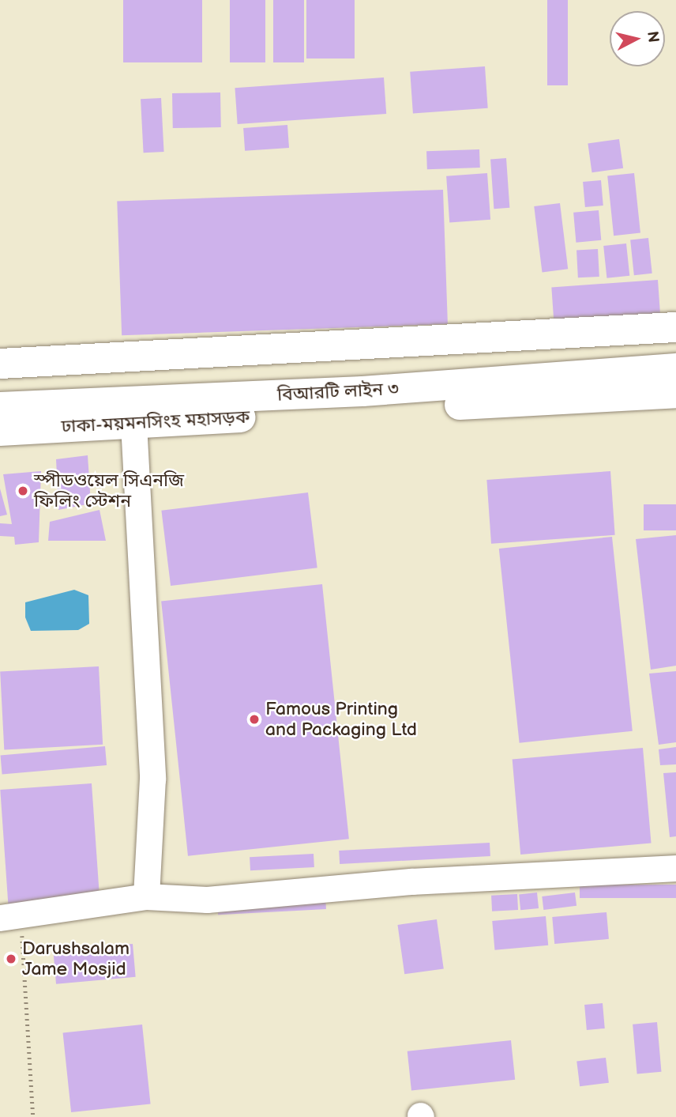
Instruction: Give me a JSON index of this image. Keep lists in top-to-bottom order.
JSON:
{
  "streets": {
    "highway": ["বিআরটি লাইন ৩", "ঢাকা-ময়মনসিংহ মহাসড়ক"]
  },
  "places": ["স্পীডওয়েল সিএনজি ফিলিং স্টেশন", "Famous Printing and Packaging Ltd", "Darushsalam Jame Mosjid"],
  "north": "right"
}
